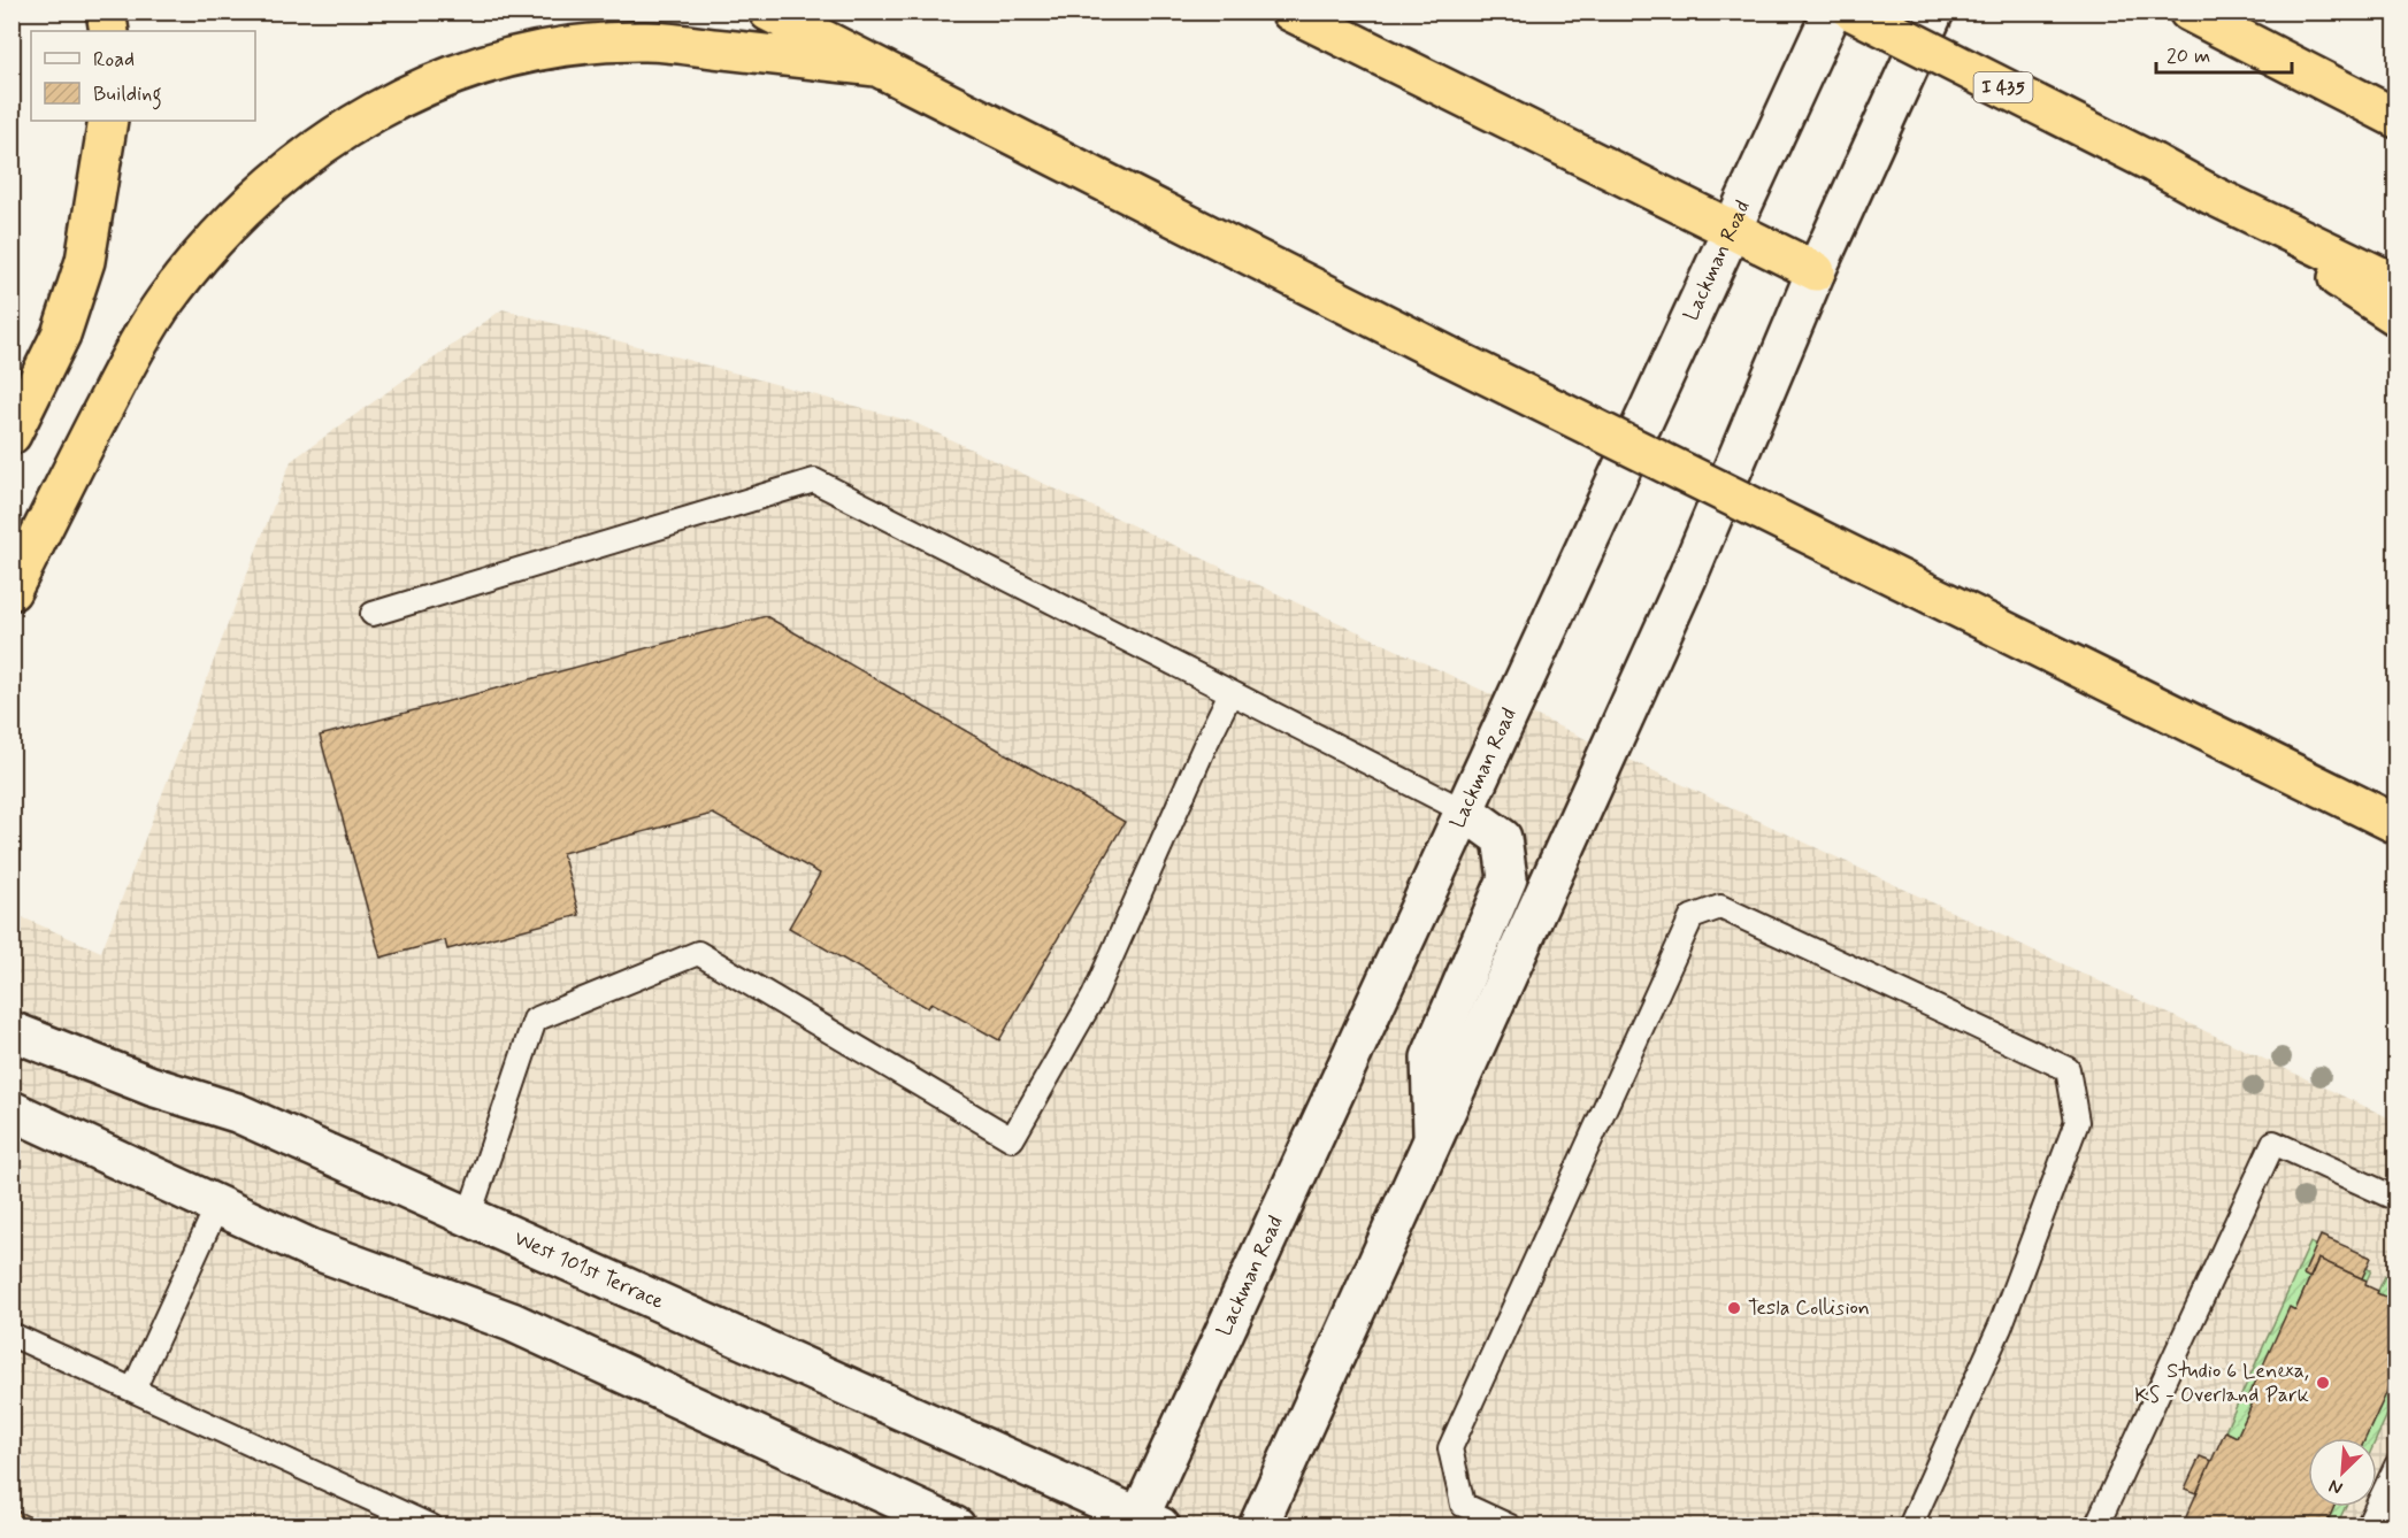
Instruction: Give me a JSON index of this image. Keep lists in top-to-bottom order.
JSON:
{
  "streets": {
    "highway": ["I 435"],
    "main road": ["Lackman Road", "West 101st Terrace"]
  },
  "crossings": [
    ["Lackman Road", "West 101st Terrace"]
  ],
  "places": ["Tesla Collision", "Studio 6 Lenexa, KS - Overland Park"],
  "legend": ["Road", "Building"],
  "scale_bar": "20 m",
  "north": "bottom left"
}
